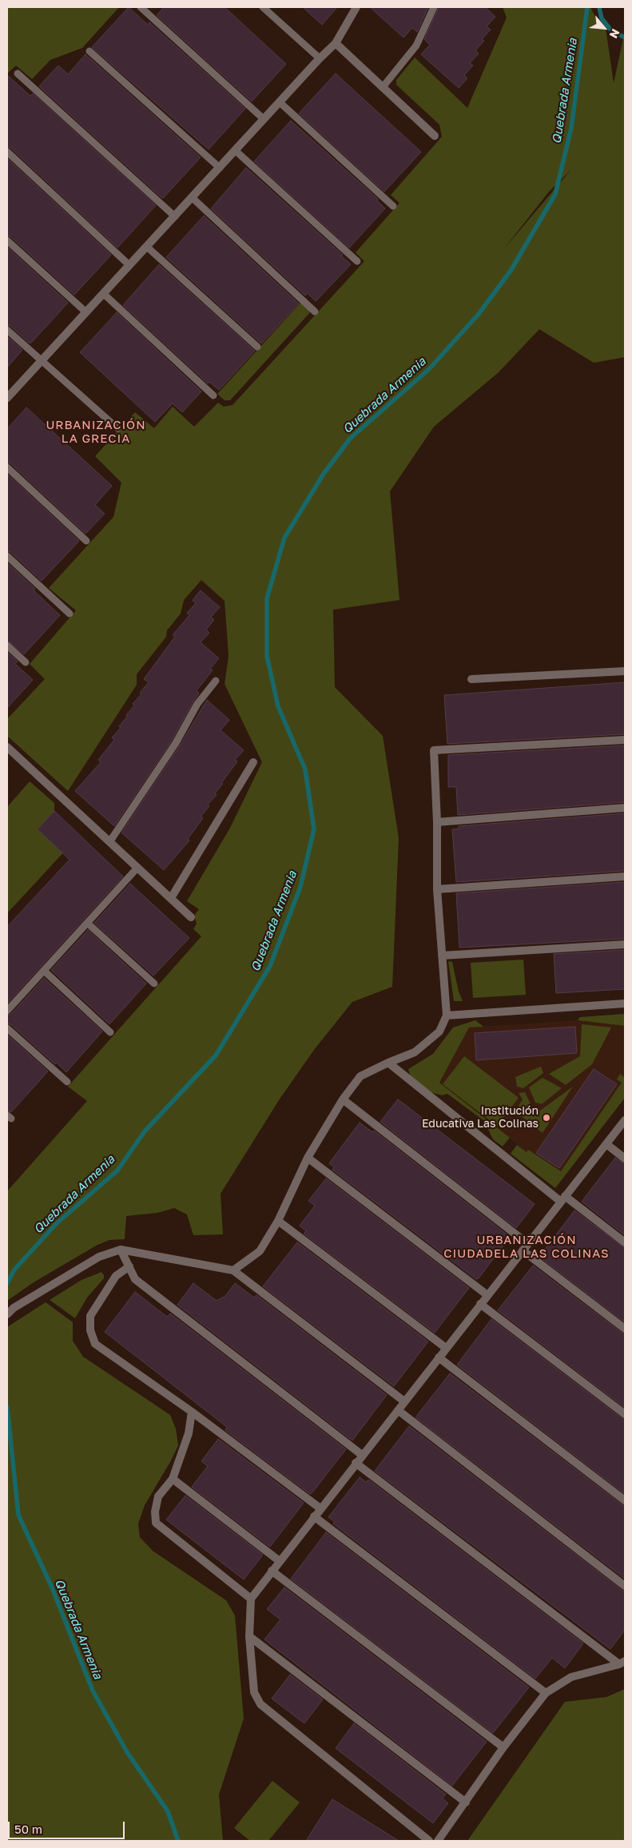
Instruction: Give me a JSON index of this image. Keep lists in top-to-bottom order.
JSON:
{
  "districts": ["URBANIZACIÓN LA GRECIA", "URBANIZACIÓN CIUDADELA LAS COLINAS"],
  "water": ["Quebrada Armenia"],
  "places": ["Institución Educativa Las Colinas"],
  "scale_bar": "50 m",
  "north": "bottom right"
}
